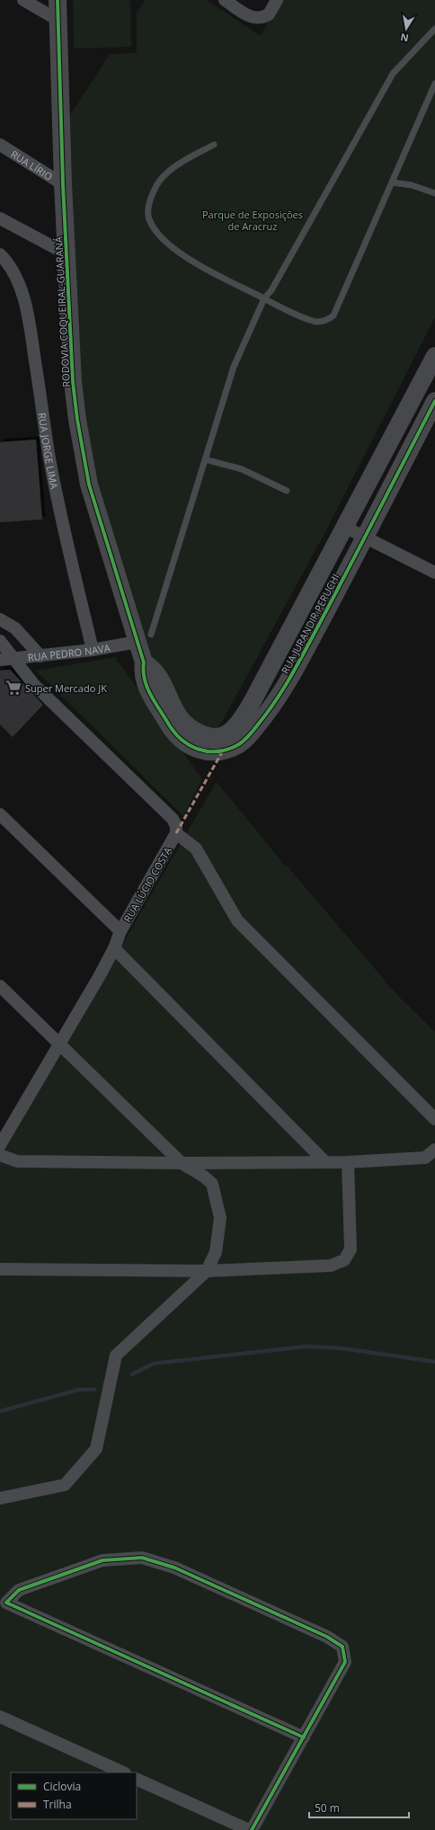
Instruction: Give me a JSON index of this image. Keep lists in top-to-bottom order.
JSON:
{
  "streets": {
    "street": [
      "RUA LÍRIO",
      "RODOVIA COQUEIRAL-GUARANÁ",
      "RUA JORGE LIMA",
      "RUA JURANDIR PERUCHI",
      "RUA PEDRO NAVA",
      "RUA LÚCIO COSTA"
    ]
  },
  "crossings": [
    ["RUA LÍRIO", "RODOVIA COQUEIRAL-GUARANÁ"],
    ["RODOVIA COQUEIRAL-GUARANÁ", "RUA JURANDIR PERUCHI"],
    ["RODOVIA COQUEIRAL-GUARANÁ", "RUA PEDRO NAVA"],
    ["RUA JORGE LIMA", "RUA PEDRO NAVA"]
  ],
  "parks": ["Parque de Exposições de Aracruz"],
  "places": {
    "supermarket": ["Super Mercado JK"]
  },
  "legend": ["Ciclovia", "Trilha"],
  "scale_bar": "50 m",
  "north": "bottom"
}
